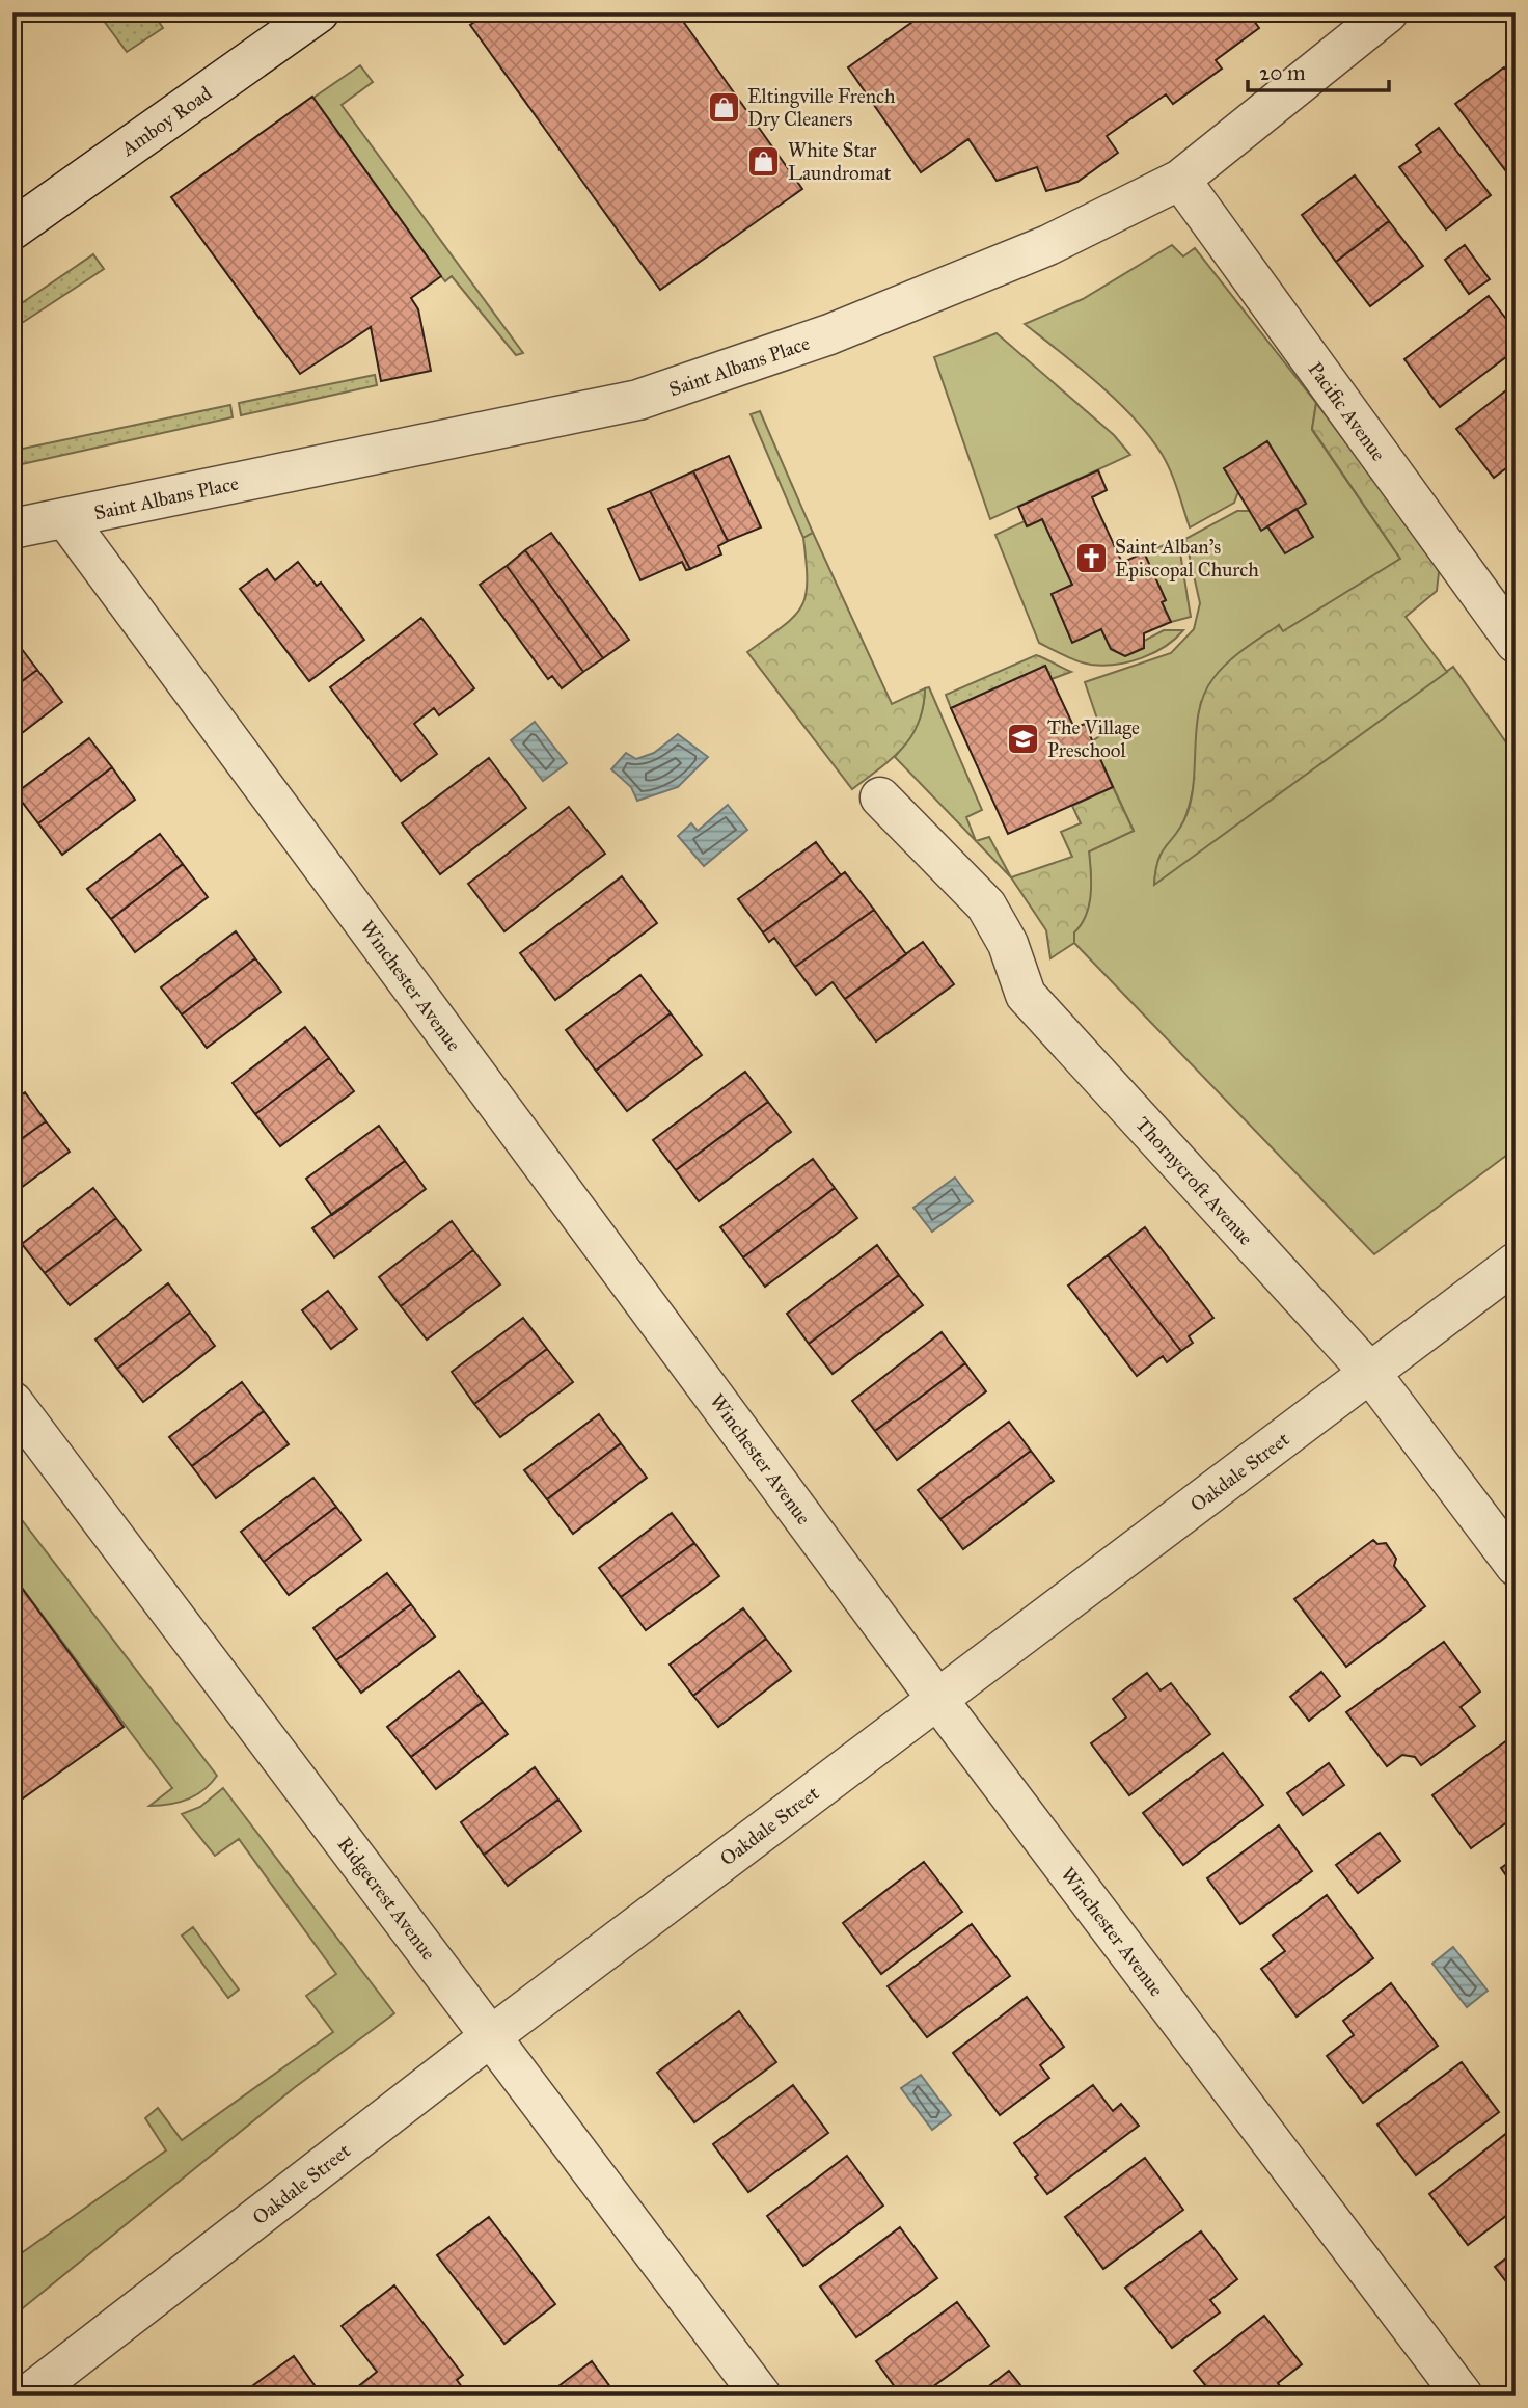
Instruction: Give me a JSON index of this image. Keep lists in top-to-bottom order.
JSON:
{
  "streets": {
    "street": [
      "Amboy Road",
      "Saint Albans Place",
      "Pacific Avenue",
      "Winchester Avenue",
      "Thornycroft Avenue",
      "Oakdale Street",
      "Ridgecrest Avenue"
    ]
  },
  "crossings": [
    ["Saint Albans Place", "Pacific Avenue"],
    ["Saint Albans Place", "Winchester Avenue"],
    ["Winchester Avenue", "Oakdale Street"],
    ["Thornycroft Avenue", "Oakdale Street"],
    ["Oakdale Street", "Ridgecrest Avenue"]
  ],
  "places": {
    "shop": ["Eltingville French Dry Cleaners", "White Star Laundromat"],
    "church": ["Saint Alban's Episcopal Church"],
    "school or university": ["The Village Preschool"]
  },
  "scale_bar": "20 m"
}
